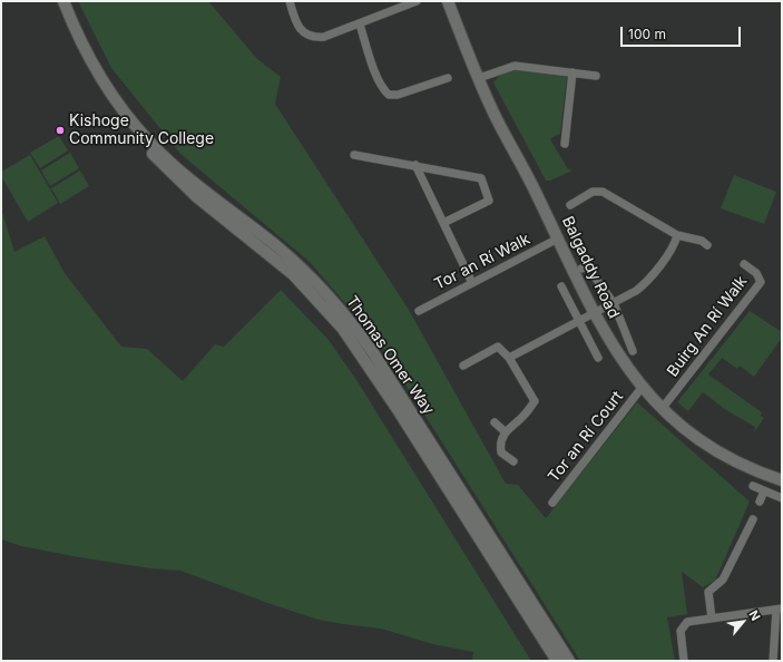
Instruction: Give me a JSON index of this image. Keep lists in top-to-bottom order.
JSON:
{
  "streets": {
    "street": [
      "Tor an Rí Walk",
      "Balgaddy Road",
      "Buirg An Rí Walk",
      "Thomas Omer Way",
      "Tor an Rí Court"
    ]
  },
  "crossings": [
    ["Tor an Rí Walk", "Balgaddy Road"],
    ["Balgaddy Road", "Buirg An Rí Walk"],
    ["Balgaddy Road", "Tor an Rí Court"]
  ],
  "places": ["Kishoge Community College"],
  "scale_bar": "100 m",
  "north": "top right"
}
